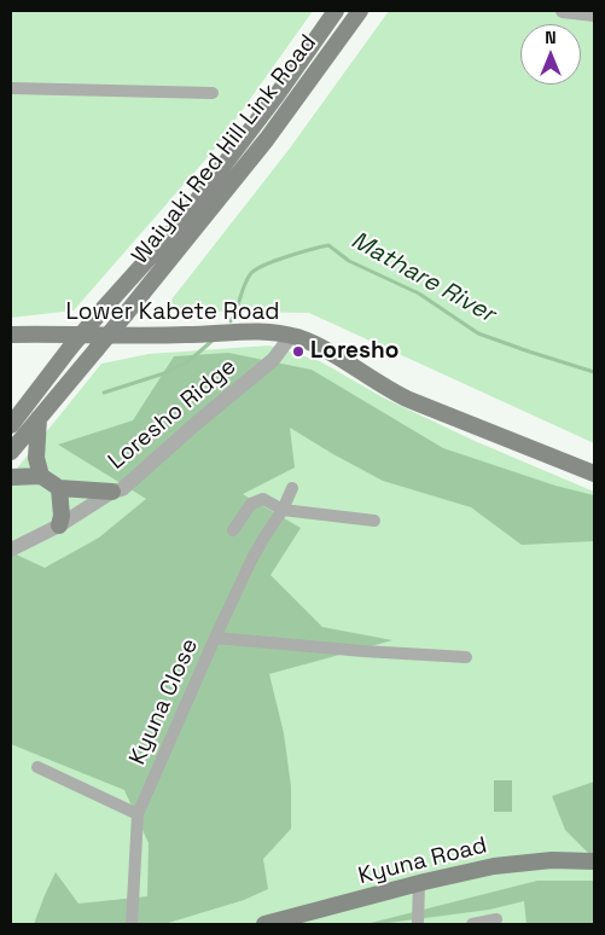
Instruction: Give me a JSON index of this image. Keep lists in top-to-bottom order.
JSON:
{
  "streets": {
    "main road": ["Waiyaki Red Hill Link Road", "Lower Kabete Road", "Kyuna Road"],
    "street": ["Loresho Ridge", "Kyuna Close"]
  },
  "crossings": [
    ["Lower Kabete Road", "Loresho Ridge"]
  ],
  "water": ["Mathare River"],
  "places": ["Loresho"],
  "north": "top"
}
